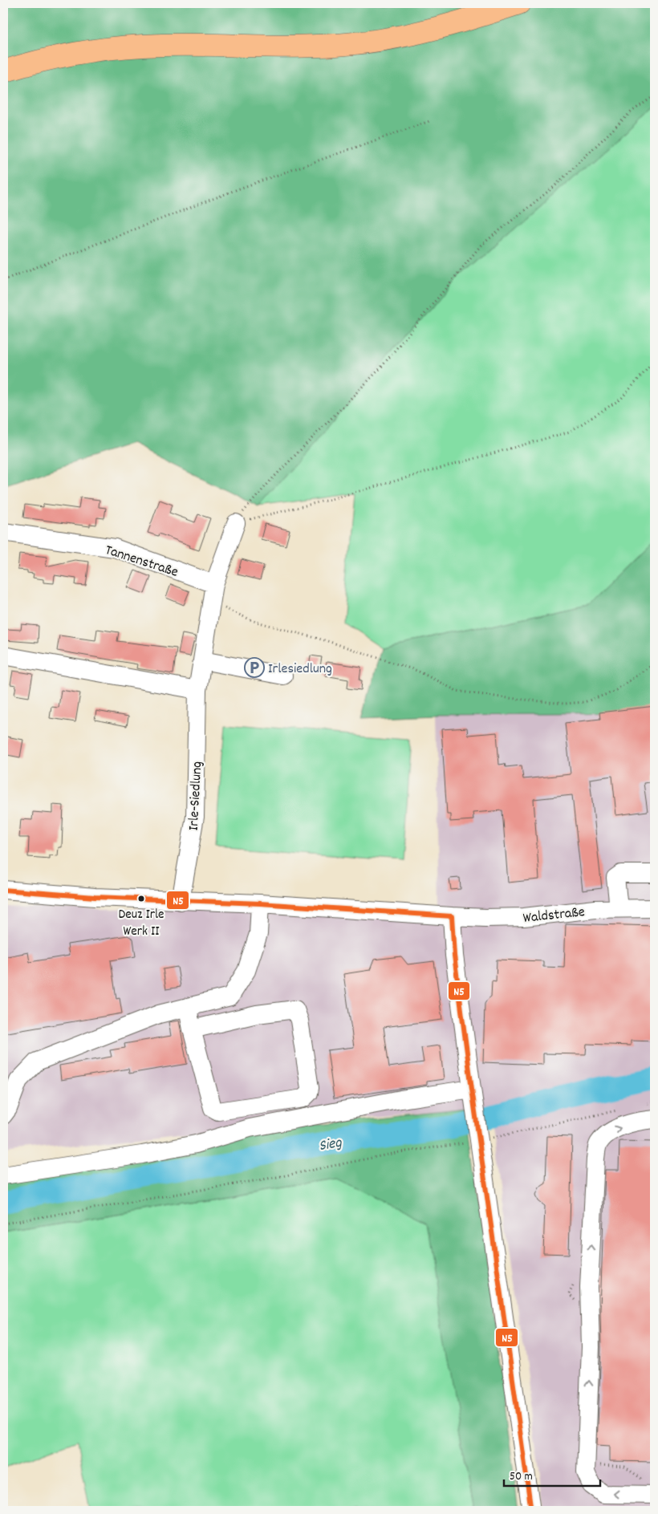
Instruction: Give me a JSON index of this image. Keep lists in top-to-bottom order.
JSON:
{
  "streets": {
    "street": ["Tannenstraße", "Irle-Siedlung", "Waldstraße"]
  },
  "crossings": [
    ["Tannenstraße", "Irle-Siedlung"],
    ["Irle-Siedlung", "Waldstraße"]
  ],
  "water": ["Sieg"],
  "places": {
    "parking": ["Irlesiedlung"],
    "other": ["Deuz Irle Werk II"]
  },
  "lines": ["transit line N5"],
  "scale_bar": "50 m"
}
